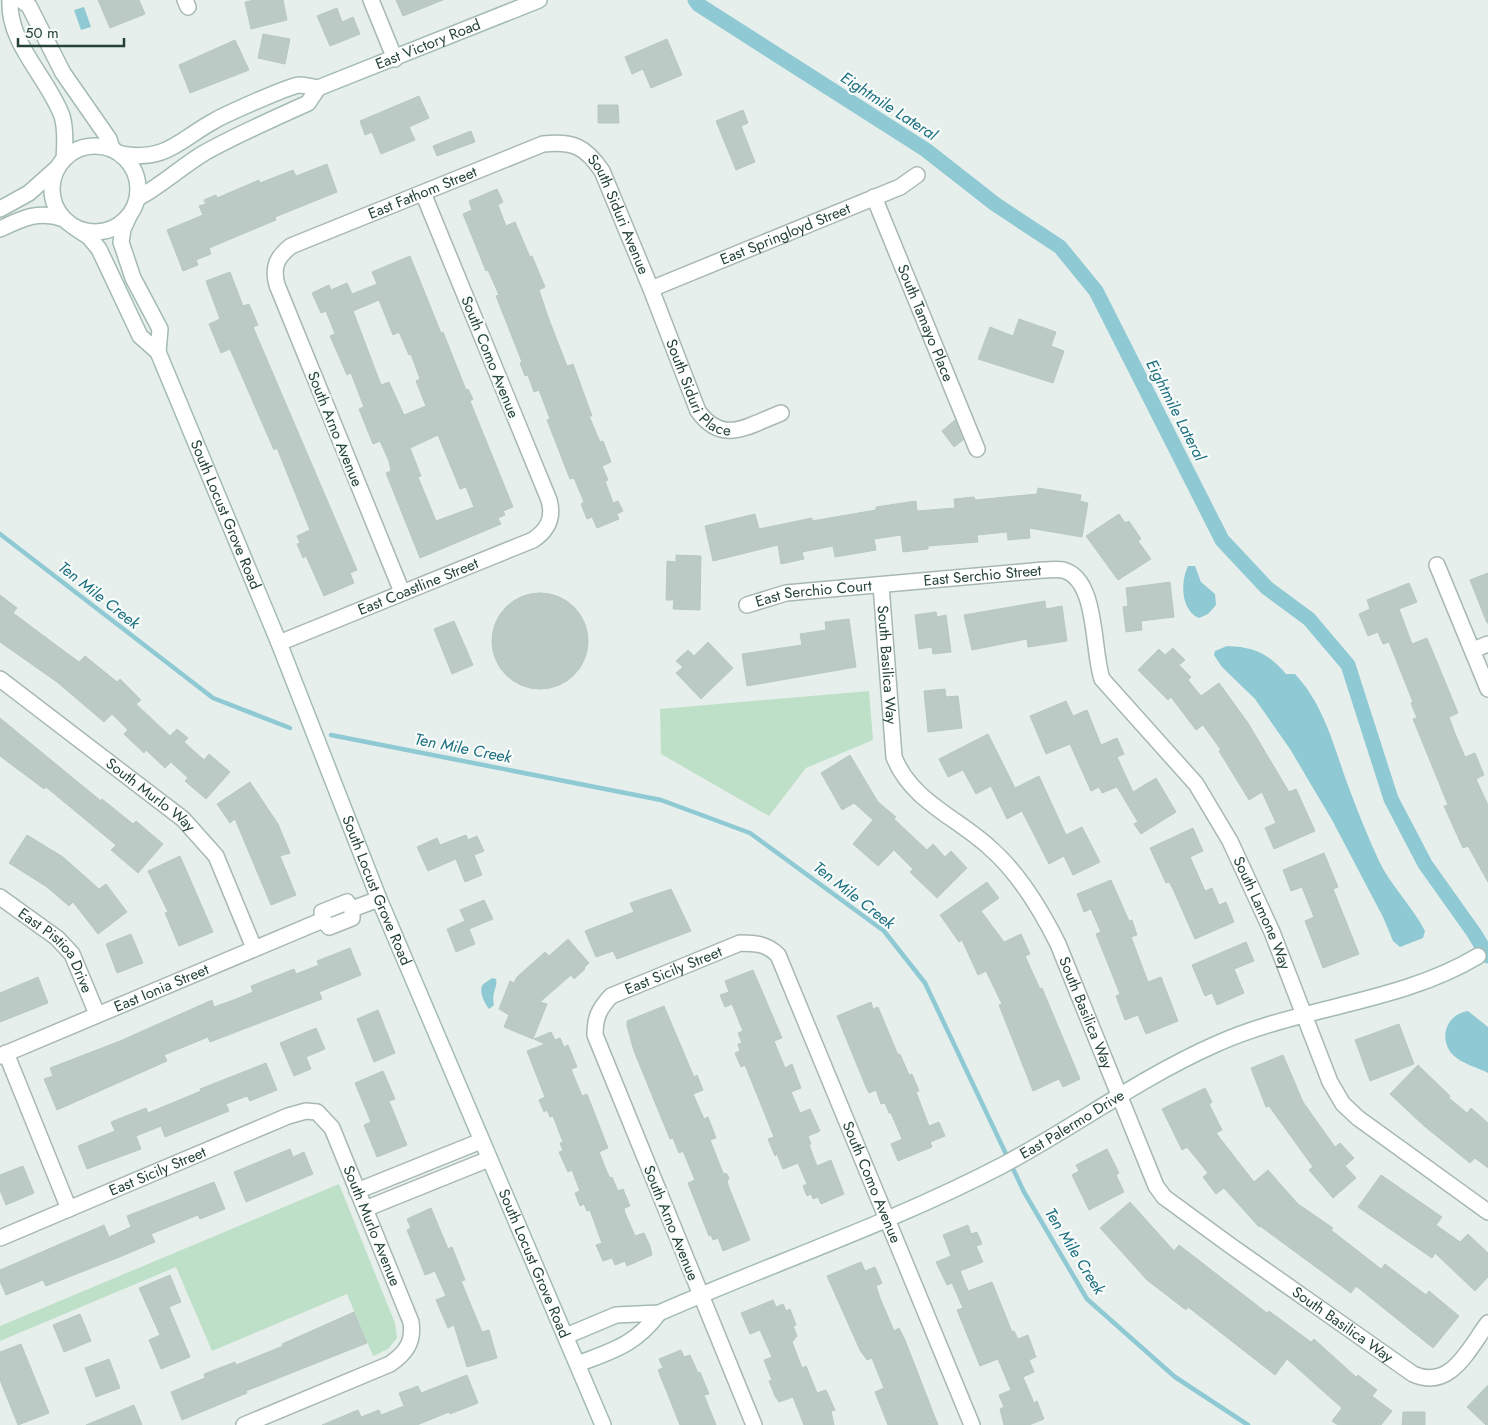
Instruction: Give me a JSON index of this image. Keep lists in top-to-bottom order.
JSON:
{
  "streets": {
    "street": [
      "East Victory Road",
      "East Fathom Street",
      "South Siduri Avenue",
      "East Springloyd Street",
      "South Tamayo Place",
      "South Como Avenue",
      "South Siduri Place",
      "South Arno Avenue",
      "South Locust Grove Road",
      "East Serchio Street",
      "East Coastline Street",
      "East Serchio Court",
      "South Basilica Way",
      "South Murlo Way",
      "South Lamone Way",
      "East Pistioa Drive",
      "East Sicily Street",
      "East Ionia Street",
      "East Palermo Drive",
      "South Murlo Avenue"
    ]
  },
  "crossings": [
    ["East Victory Road", "South Locust Grove Road"],
    ["East Fathom Street", "South Siduri Avenue"],
    ["East Fathom Street", "South Como Avenue"],
    ["East Fathom Street", "South Arno Avenue"],
    ["South Siduri Avenue", "East Springloyd Street"],
    ["South Siduri Avenue", "South Siduri Place"],
    ["East Springloyd Street", "South Tamayo Place"],
    ["East Springloyd Street", "South Siduri Place"],
    ["South Como Avenue", "East Coastline Street"],
    ["South Como Avenue", "East Sicily Street"],
    ["South Como Avenue", "East Palermo Drive"],
    ["South Arno Avenue", "East Coastline Street"],
    ["South Arno Avenue", "East Sicily Street"],
    ["South Arno Avenue", "East Palermo Drive"],
    ["South Locust Grove Road", "East Coastline Street"],
    ["South Locust Grove Road", "East Ionia Street"],
    ["South Locust Grove Road", "East Palermo Drive"],
    ["East Serchio Street", "East Serchio Court"],
    ["East Serchio Street", "South Basilica Way"],
    ["East Serchio Street", "South Lamone Way"],
    ["East Serchio Court", "South Basilica Way"],
    ["South Basilica Way", "East Palermo Drive"],
    ["South Murlo Way", "East Ionia Street"],
    ["South Lamone Way", "East Palermo Drive"],
    ["East Pistioa Drive", "East Ionia Street"],
    ["East Sicily Street", "South Murlo Avenue"]
  ],
  "water": ["Eightmile Lateral", "Ten Mile Creek"],
  "scale_bar": "50 m"
}
